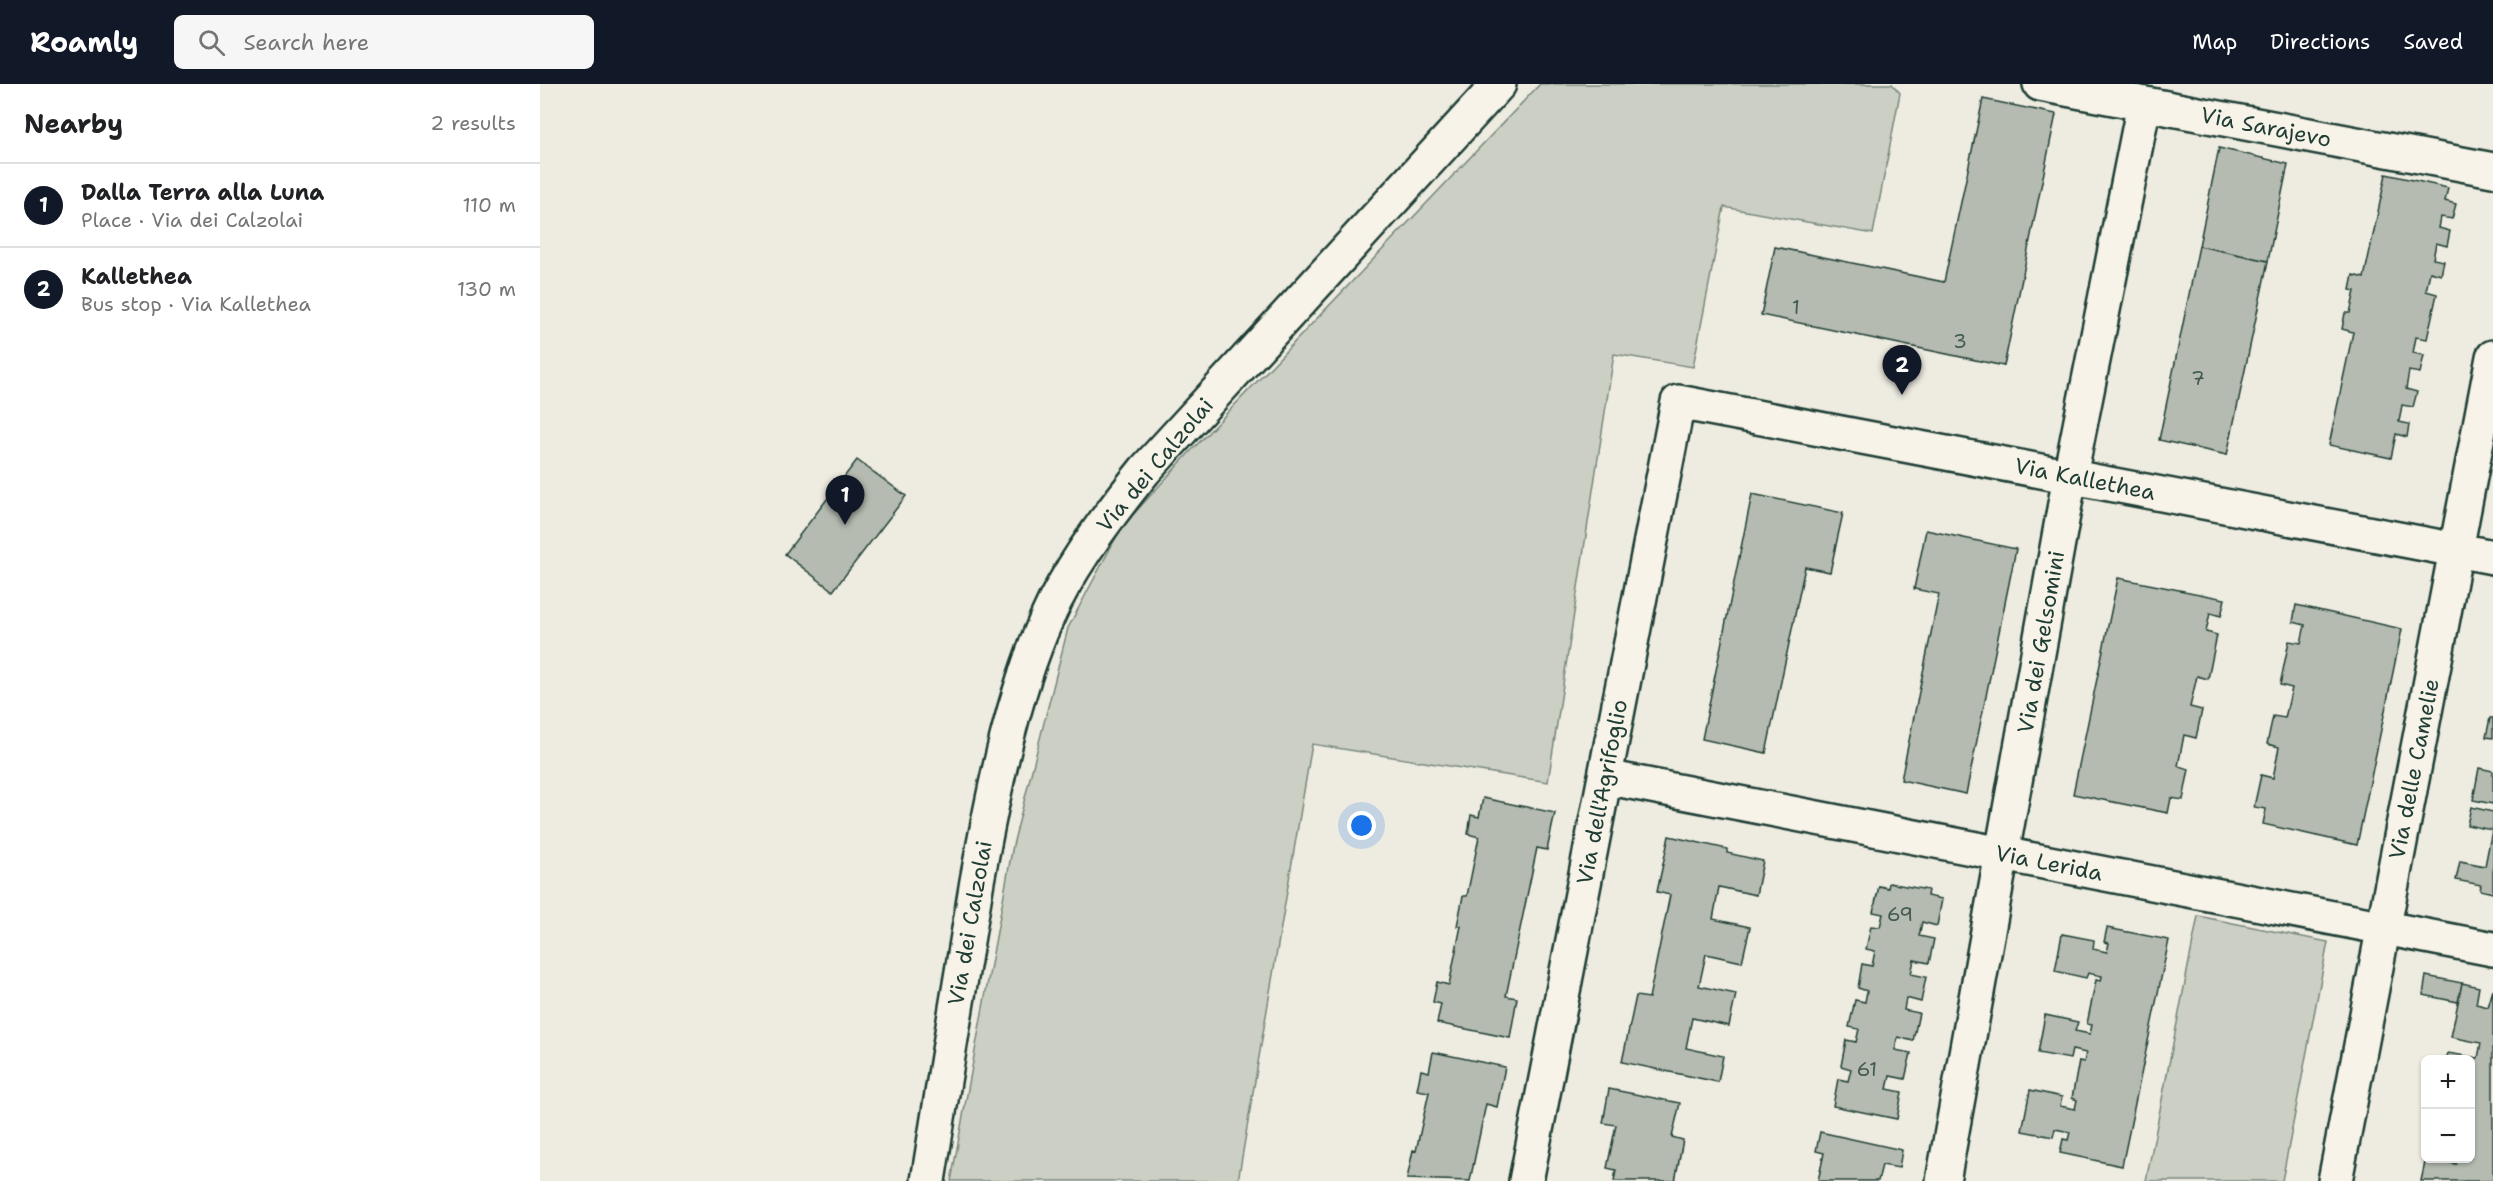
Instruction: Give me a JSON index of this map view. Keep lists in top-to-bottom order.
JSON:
{
  "streets": {
    "street": [
      "Via Sarajevo",
      "Via dei Calzolai",
      "Via Kallethea",
      "Via dei Gelsomini",
      "Via delle Camelie",
      "Via dell'Agrifoglio",
      "Via Lerida"
    ]
  },
  "crossings": [
    ["Via Sarajevo", "Via dei Gelsomini"],
    ["Via Kallethea", "Via dei Gelsomini"],
    ["Via Kallethea", "Via delle Camelie"],
    ["Via Kallethea", "Via dell'Agrifoglio"],
    ["Via dei Gelsomini", "Via Lerida"],
    ["Via delle Camelie", "Via Lerida"],
    ["Via dell'Agrifoglio", "Via Lerida"]
  ],
  "house_numbers": [
    "1",
    "3",
    "7",
    "69",
    "61"
  ],
  "page": {
    "header": "Roamly",
    "search": "Search here",
    "nav": ["Map", "Directions", "Saved"],
    "heading": ["Nearby", "2 results"],
    "list": [
      {
        "mark": "1",
        "name": "Dalla Terra alla Luna",
        "note": "Place · Via dei Calzolai",
        "value": "110 m"
      },
      {
        "mark": "2",
        "name": "Kallethea",
        "note": "Bus stop · Via Kallethea",
        "value": "130 m"
      }
    ],
    "pins": ["2", "1"],
    "map_buttons": ["+", "−"]
  }
}
